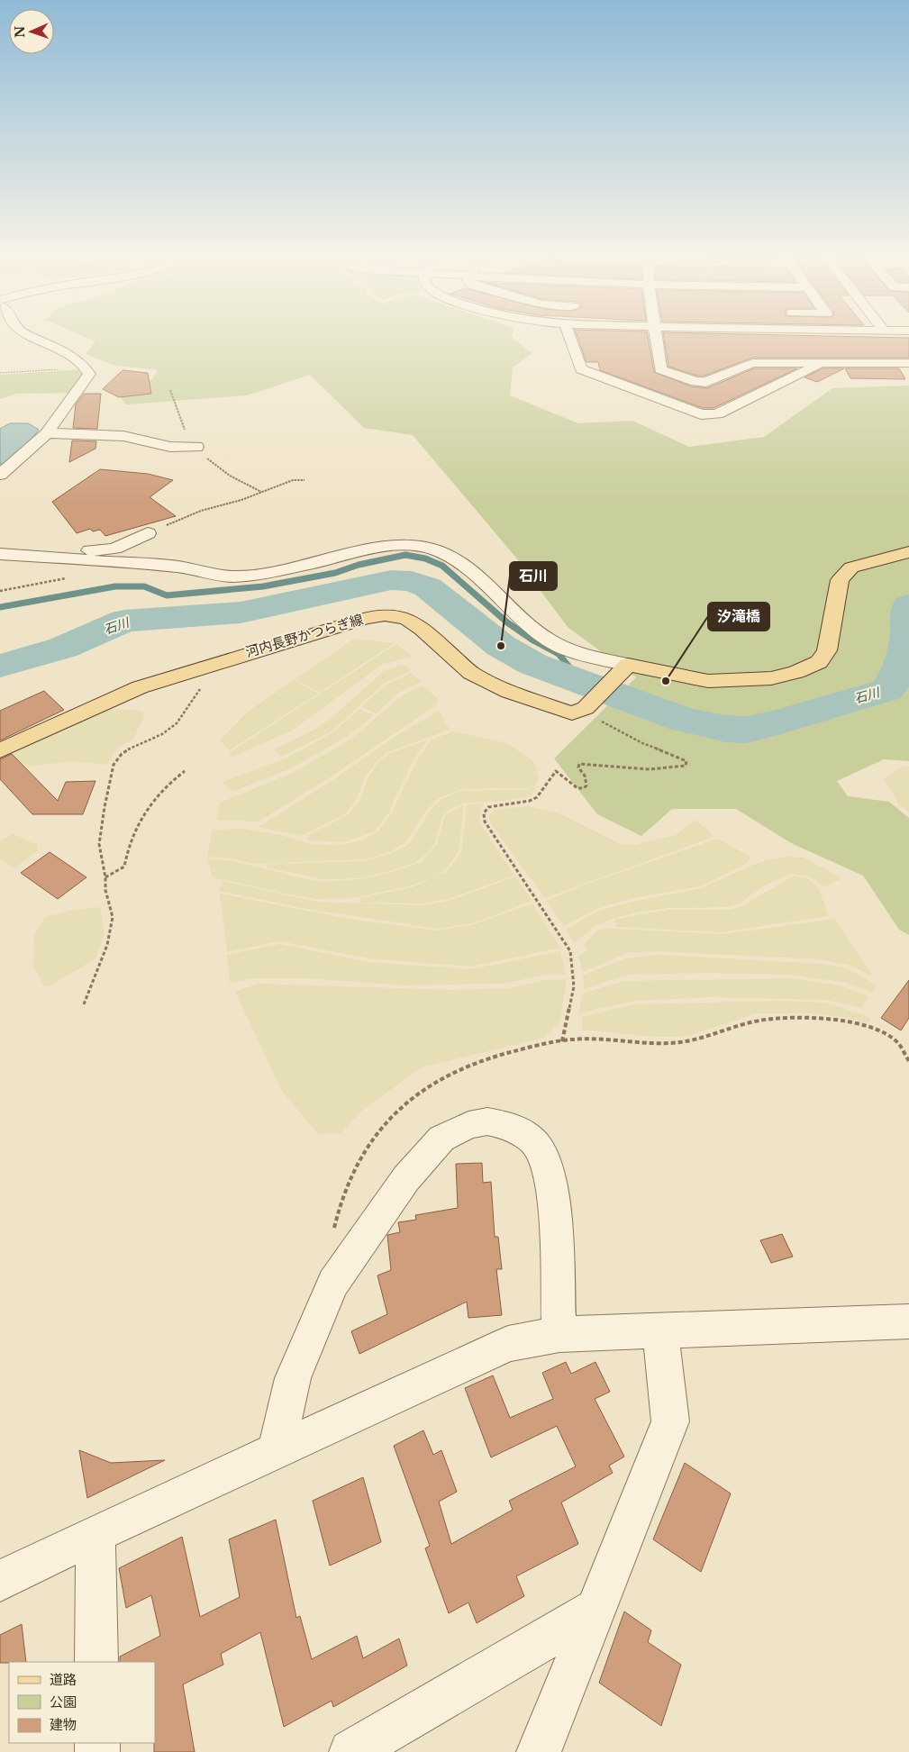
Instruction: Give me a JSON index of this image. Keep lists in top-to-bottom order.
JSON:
{
  "streets": {
    "main road": ["河内長野かつらぎ線"]
  },
  "water": ["石川"],
  "places": ["石川", "汐滝橋"],
  "legend": ["道路", "公園", "建物"],
  "north": "left"
}
